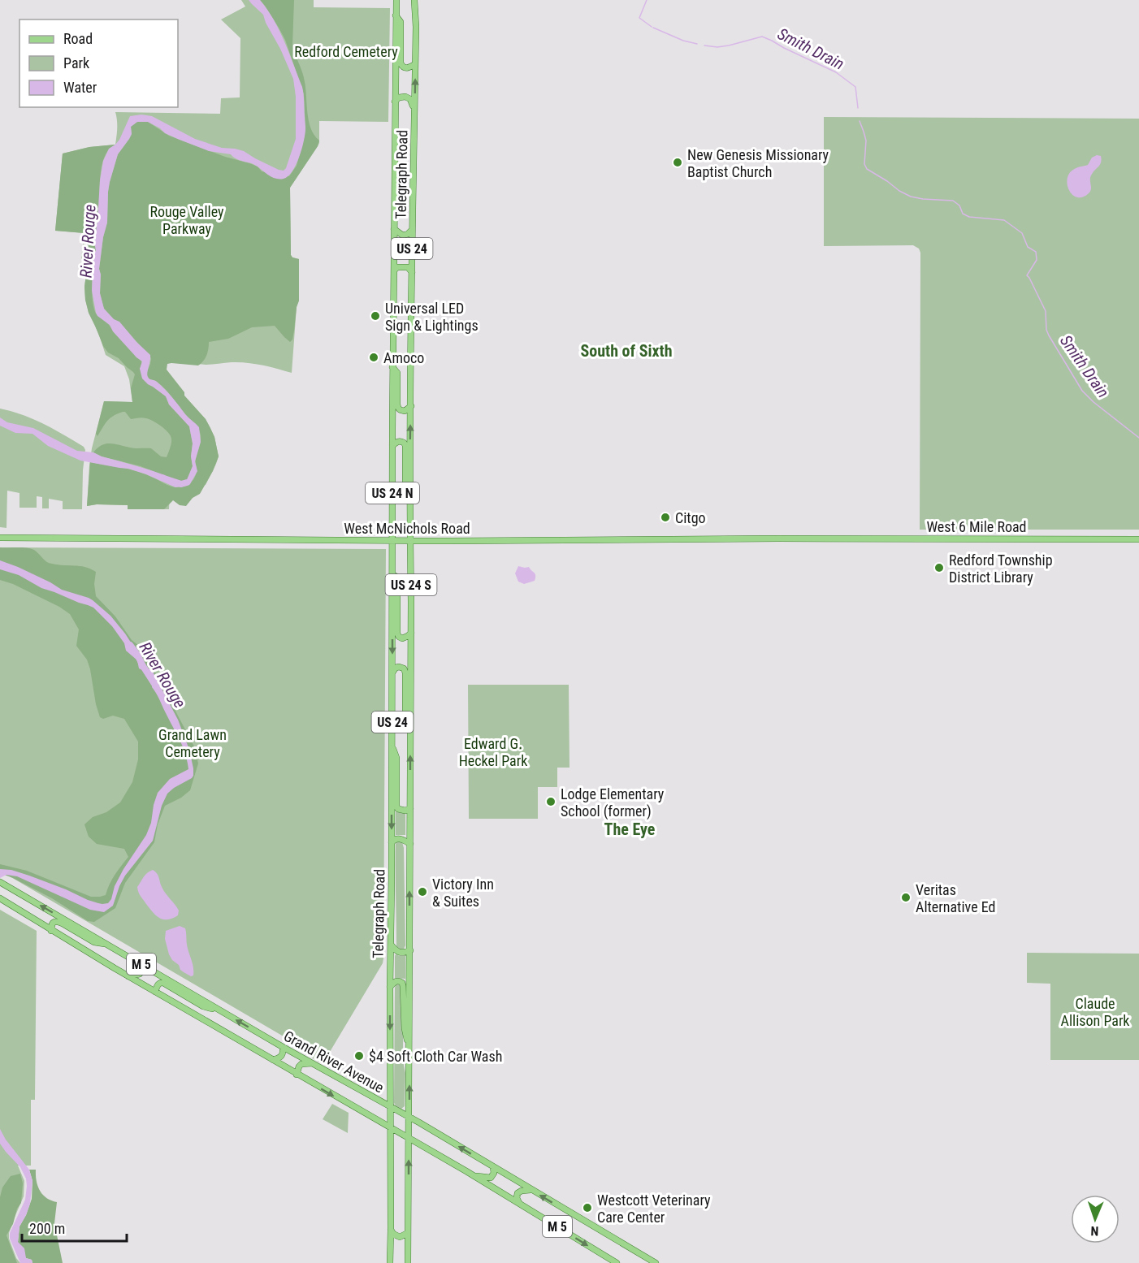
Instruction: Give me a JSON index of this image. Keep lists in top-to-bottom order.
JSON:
{
  "streets": {
    "main road": [
      "Telegraph Road",
      "US 24",
      "US 24 N",
      "West 6 Mile Road",
      "West McNichols Road",
      "US 24 S",
      "M 5",
      "Grand River Avenue"
    ]
  },
  "crossings": [
    ["Telegraph Road", "West McNichols Road"],
    ["Telegraph Road", "Grand River Avenue"],
    ["West 6 Mile Road", "West McNichols Road"]
  ],
  "districts": ["South of Sixth", "The Eye"],
  "water": ["Smith Drain", "River Rouge"],
  "parks": [
    "Redford Cemetery",
    "Rouge Valley Parkway",
    "Grand Lawn Cemetery",
    "Edward G. Heckel Park",
    "Claude Allison Park"
  ],
  "places": [
    "New Genesis Missionary Baptist Church",
    "Universal LED Sign & Lightings",
    "Amoco",
    "Citgo",
    "Redford Township District Library",
    "Lodge Elementary School (former)",
    "Victory Inn & Suites",
    "Veritas Alternative Ed",
    "$4 Soft Cloth Car Wash",
    "Westcott Veterinary Care Center"
  ],
  "legend": ["Road", "Park", "Water"],
  "scale_bar": "200 m",
  "north": "bottom"
}
